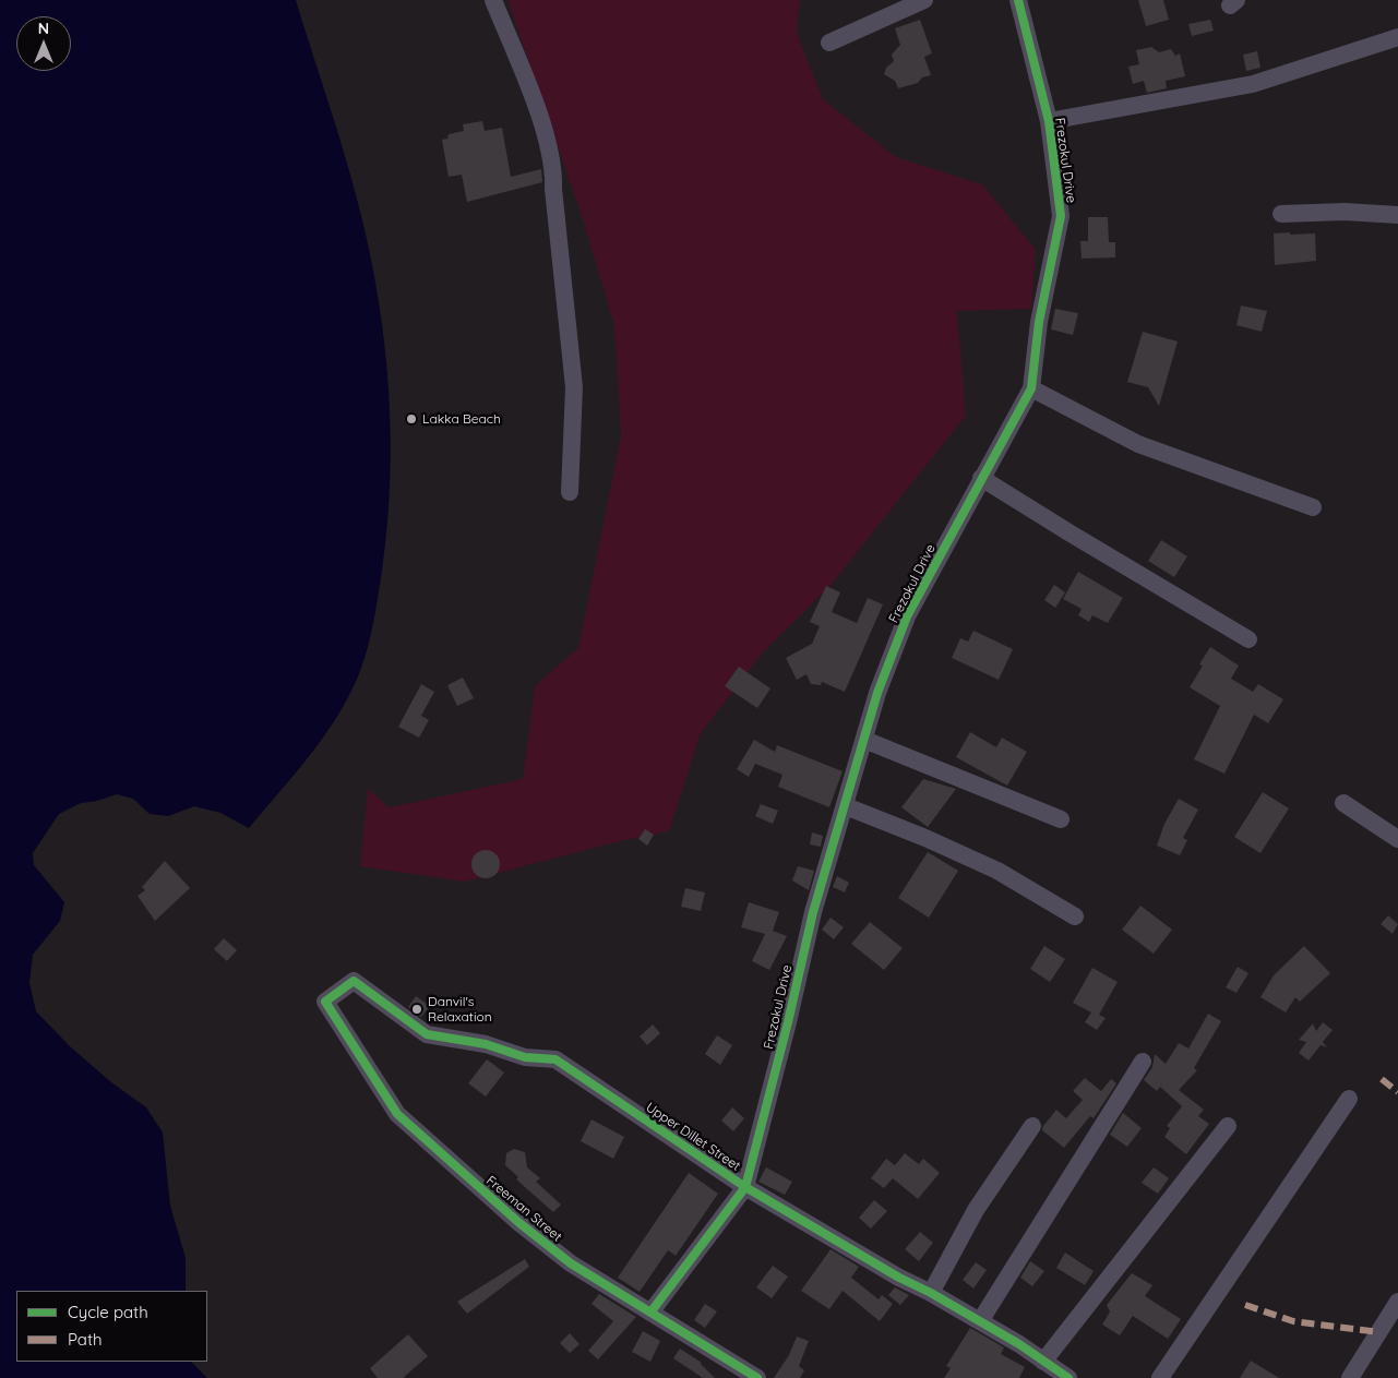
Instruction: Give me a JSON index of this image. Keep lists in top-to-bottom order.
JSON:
{
  "streets": {
    "street": ["Frezokul Drive", "Upper Dillet Street", "Freeman Street"]
  },
  "crossings": [
    ["Frezokul Drive", "Upper Dillet Street"],
    ["Upper Dillet Street", "Freeman Street"]
  ],
  "places": ["Lakka Beach", "Danvil's Relaxation"],
  "legend": ["Cycle path", "Path"],
  "north": "top"
}
